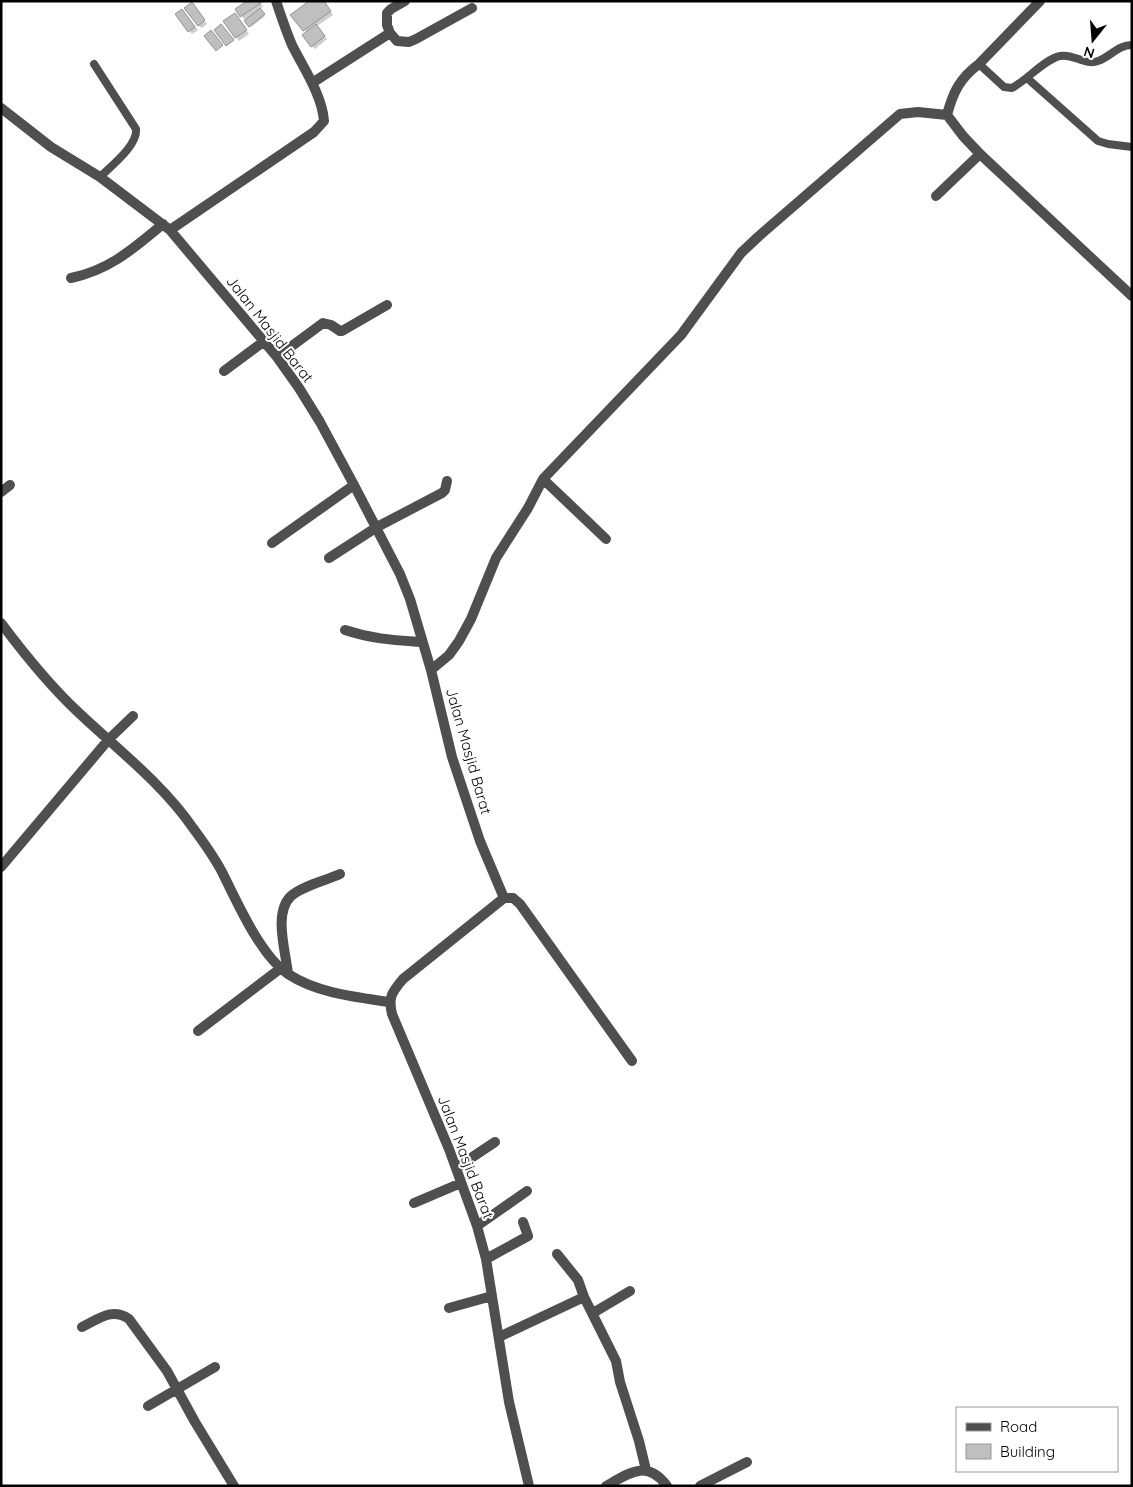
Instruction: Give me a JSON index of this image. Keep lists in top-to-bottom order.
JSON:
{
  "streets": {
    "street": ["Jalan Masjid Barat"]
  },
  "legend": ["Road", "Building"],
  "north": "bottom"
}
